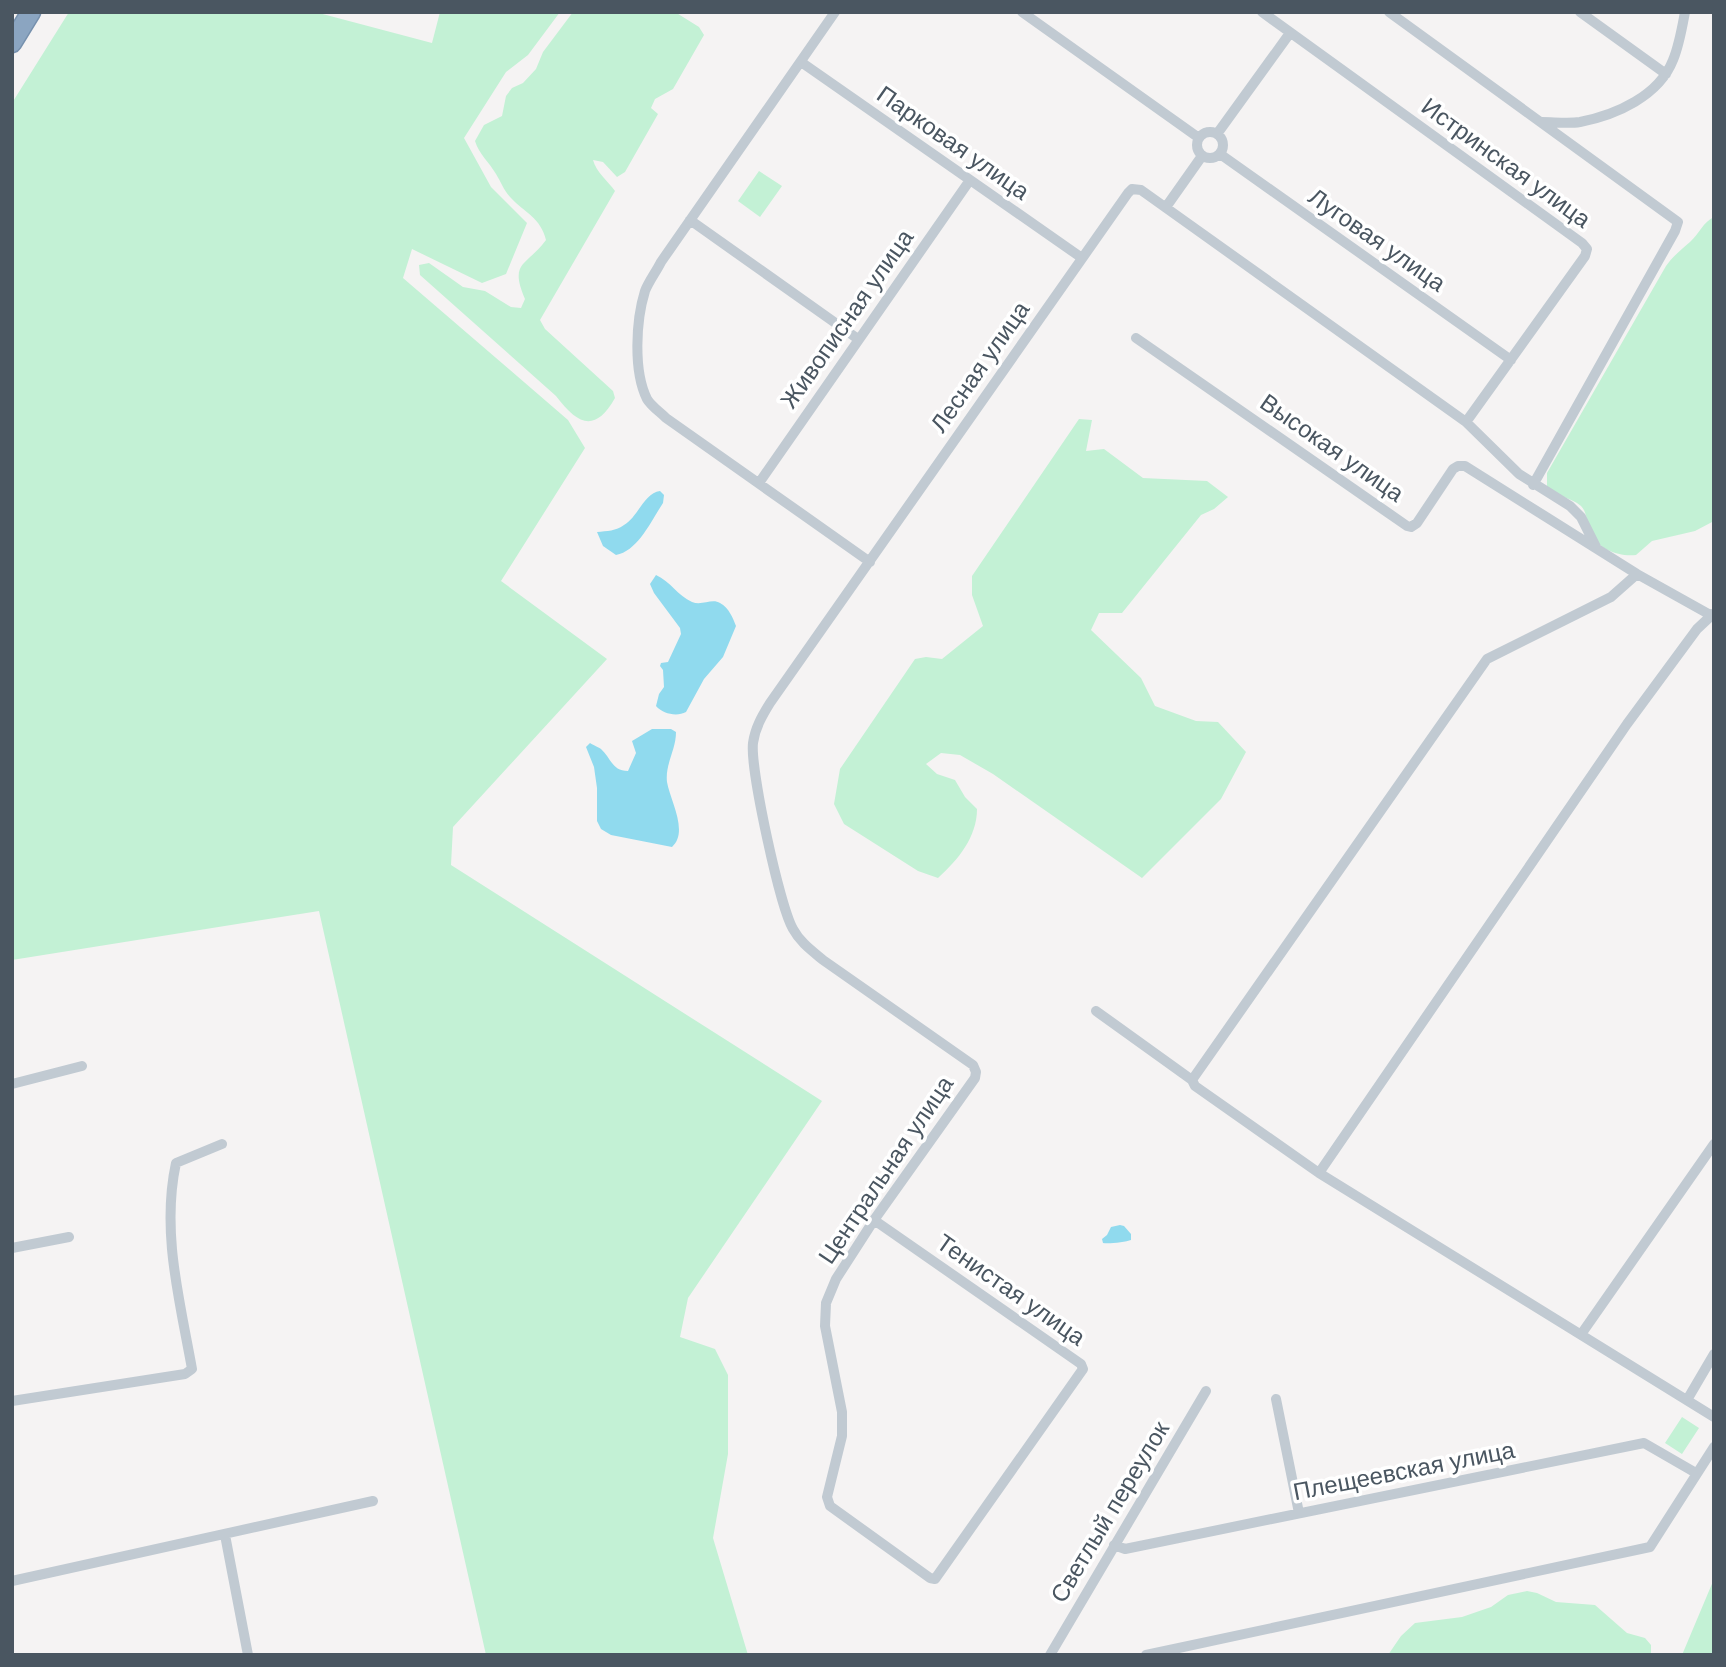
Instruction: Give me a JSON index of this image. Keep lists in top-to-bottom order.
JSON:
{
  "streets": {
    "street": [
      "Парковая улица",
      "Истринская улица",
      "Луговая улица",
      "Живописная улица",
      "Лесная улица",
      "Высокая улица",
      "Центральная улица",
      "Тенистая улица",
      "Плещеевская улица",
      "Светлый переулок"
    ]
  },
  "crossings": [
    ["Парковая улица", "Живописная улица"],
    ["Парковая улица", "Лесная улица"],
    ["Истринская улица", "Луговая улица"],
    ["Лесная улица", "Центральная улица"],
    ["Центральная улица", "Тенистая улица"],
    ["Плещеевская улица", "Светлый переулок"]
  ]
}
